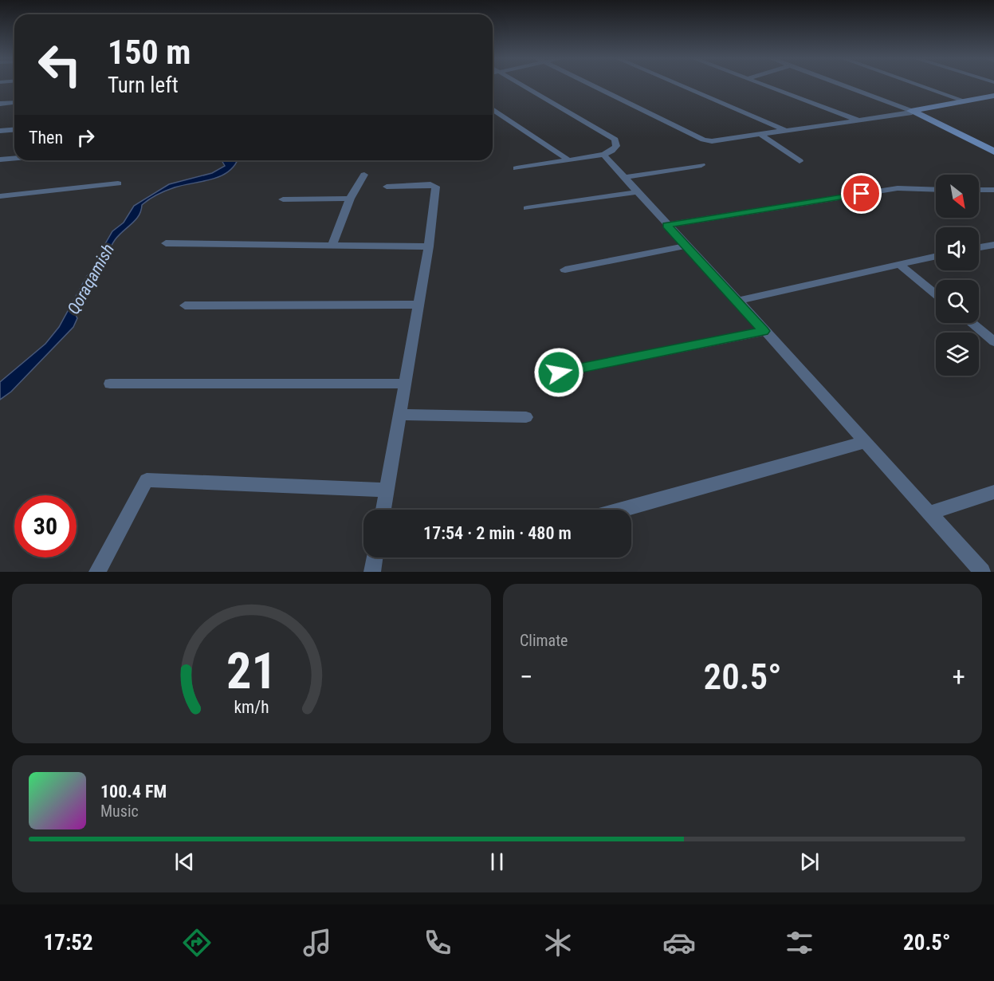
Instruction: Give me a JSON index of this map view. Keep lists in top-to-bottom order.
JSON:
{
  "water": ["Qoraqamish"],
  "north": "bottom right",
  "page": {
    "turn": ["150 m", "Turn left"],
    "then": "Then",
    "limit": "30",
    "trip": "17:54 · 2 min · 480 m",
    "tile": "Climate",
    "heat": ["−", "20.5°", "+"],
    "song": ["100.4 FM", "Music"],
    "tabs": ["17:52", "20.5°"],
    "gauge": ["21", "km/h"]
  }
}
